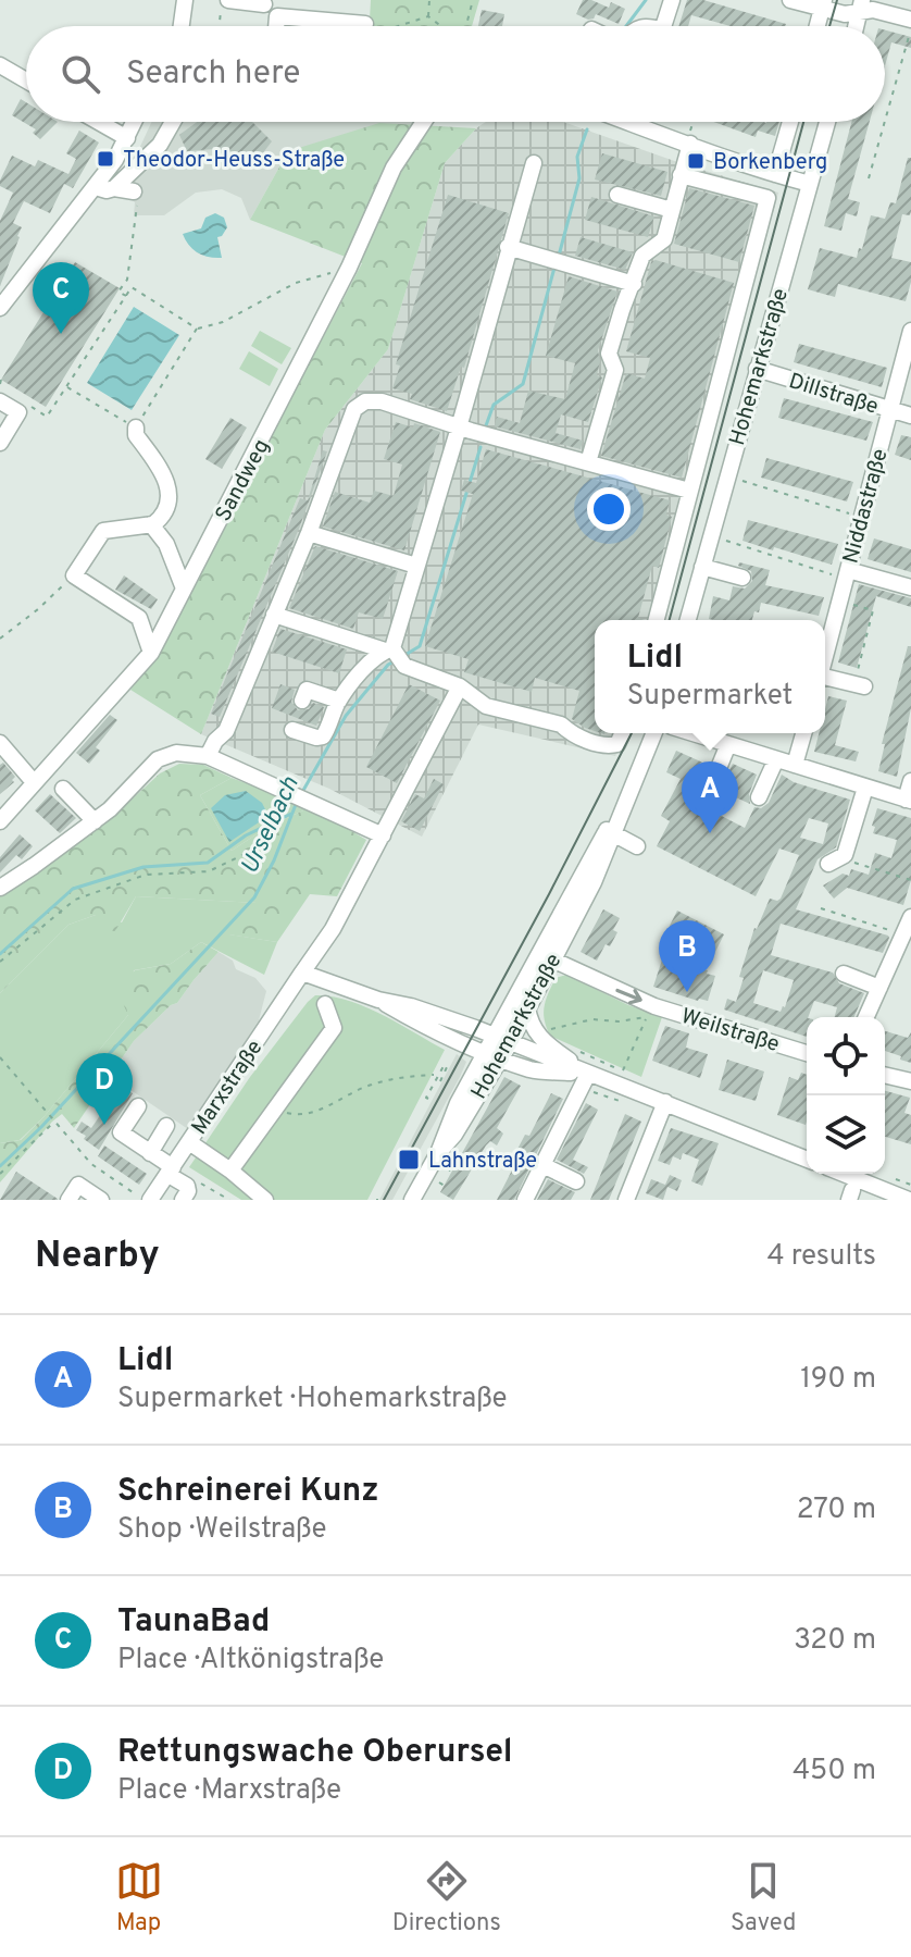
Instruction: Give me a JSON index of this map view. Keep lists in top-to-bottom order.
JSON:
{
  "streets": {
    "street": [
      "Hohemarkstraße",
      "Dillstraße",
      "Sandweg",
      "Niddastraße",
      "Weilstraße",
      "Marxstraße"
    ]
  },
  "crossings": [
    ["Hohemarkstraße", "Dillstraße"],
    ["Hohemarkstraße", "Weilstraße"],
    ["Dillstraße", "Niddastraße"]
  ],
  "water": ["Urselbach"],
  "places": {
    "transit": ["Theodor-Heuss-Straße", "Borkenberg", "Lahnstraße"]
  },
  "page": {
    "search": "Search here",
    "pins": [
      "C",
      "A",
      "B",
      "D"
    ],
    "popup": ["Lidl", "Supermarket"],
    "heading": ["Nearby", "4 results"],
    "list": [
      {
        "mark": "A",
        "name": "Lidl",
        "note": "Supermarket · Hohemarkstraße",
        "value": "190 m"
      },
      {
        "mark": "B",
        "name": "Schreinerei Kunz",
        "note": "Shop · Weilstraße",
        "value": "270 m"
      },
      {
        "mark": "C",
        "name": "TaunaBad",
        "note": "Place · Altkönigstraße",
        "value": "320 m"
      },
      {
        "mark": "D",
        "name": "Rettungswache Oberursel",
        "note": "Place · Marxstraße",
        "value": "450 m"
      }
    ],
    "nav": ["Map", "Directions", "Saved"]
  }
}
